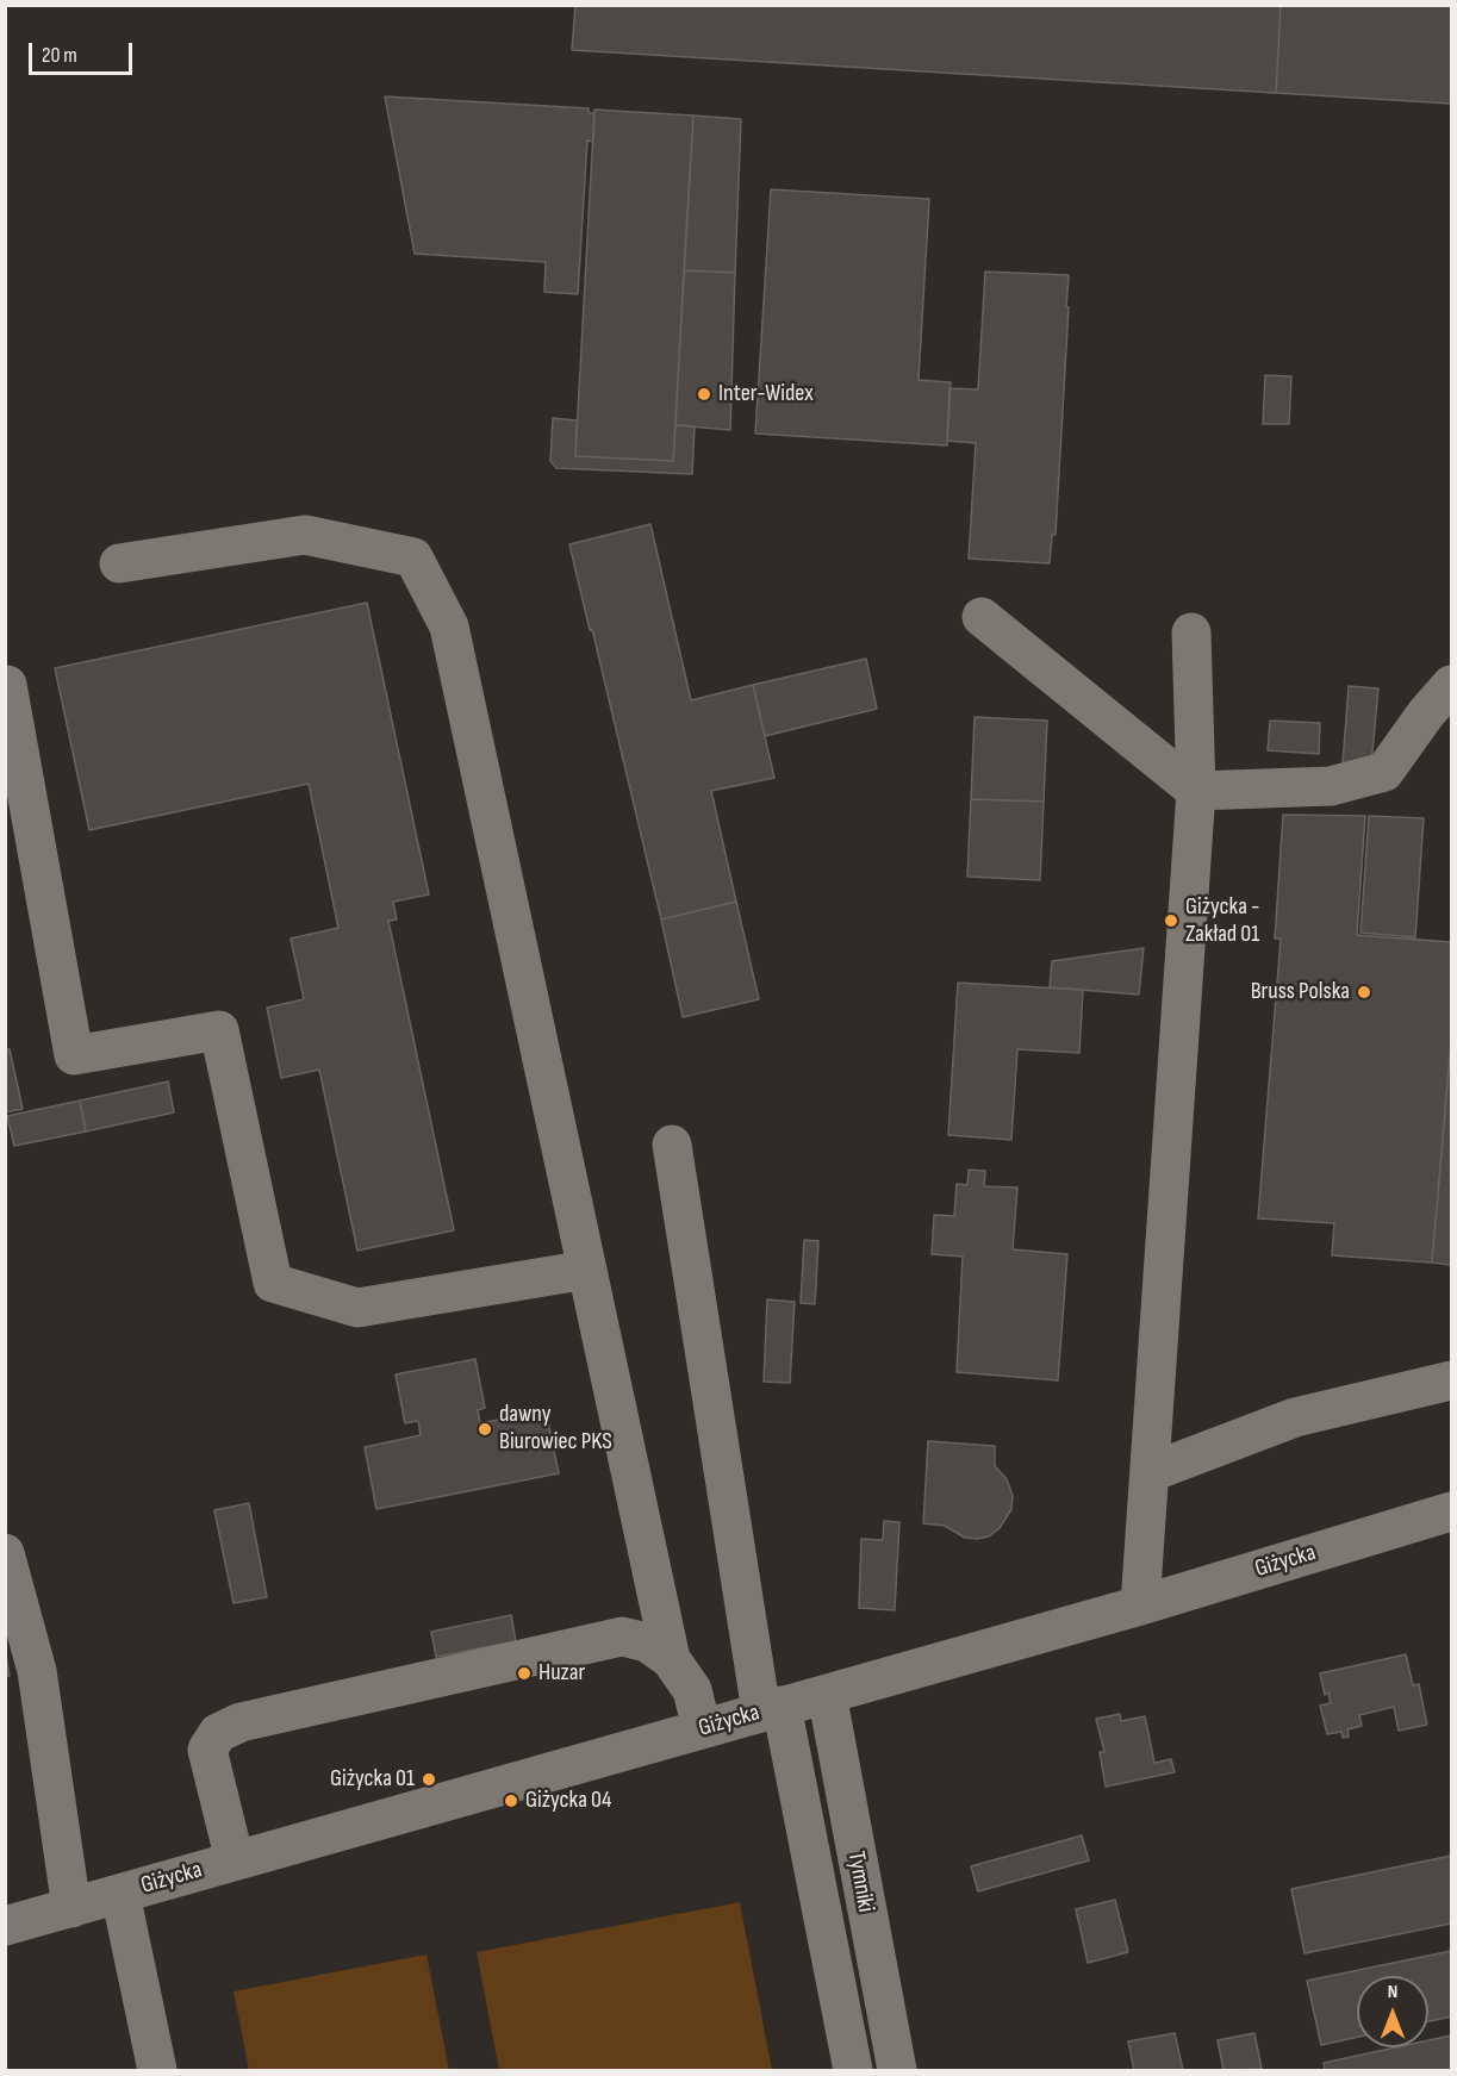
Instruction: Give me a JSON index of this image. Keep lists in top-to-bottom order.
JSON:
{
  "streets": {
    "street": ["Giżycka", "Tymniki"]
  },
  "crossings": [
    ["Giżycka", "Tymniki"]
  ],
  "places": [
    "Inter-Widex",
    "Giżycka - Zakład 01",
    "Bruss Polska",
    "dawny Biurowiec PKS",
    "Huzar",
    "Giżycka 01",
    "Giżycka 04"
  ],
  "scale_bar": "20 m",
  "north": "top"
}
